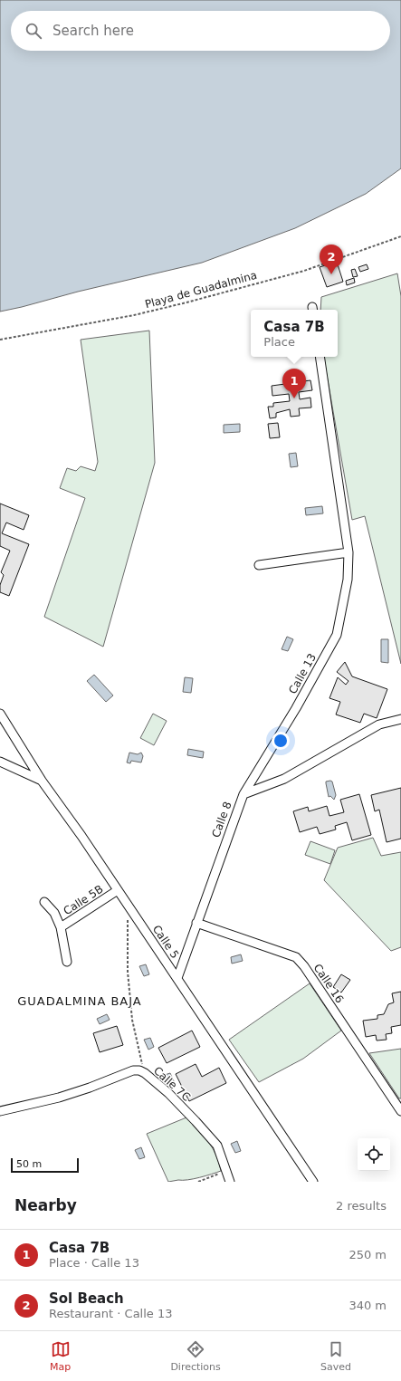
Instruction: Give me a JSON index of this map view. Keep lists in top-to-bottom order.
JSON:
{
  "streets": {
    "street": [
      "Calle 13",
      "Calle 8",
      "Calle 5B",
      "Calle 5",
      "Calle 16",
      "Calle 7C"
    ],
    "path": ["Playa de Guadalmina"]
  },
  "crossings": [
    ["Calle 13", "Calle 8"],
    ["Calle 8", "Calle 5"],
    ["Calle 8", "Calle 16"],
    ["Calle 5B", "Calle 5"]
  ],
  "districts": ["GUADALMINA BAJA"],
  "scale_bar": "50 m",
  "page": {
    "search": "Search here",
    "pins": ["2", "1"],
    "popup": ["Casa 7B", "Place"],
    "scale": "50 m",
    "heading": ["Nearby", "2 results"],
    "list": [
      {
        "mark": "1",
        "name": "Casa 7B",
        "note": "Place · Calle 13",
        "value": "250 m"
      },
      {
        "mark": "2",
        "name": "Sol Beach",
        "note": "Restaurant · Calle 13",
        "value": "340 m"
      }
    ],
    "nav": ["Map", "Directions", "Saved"]
  }
}
